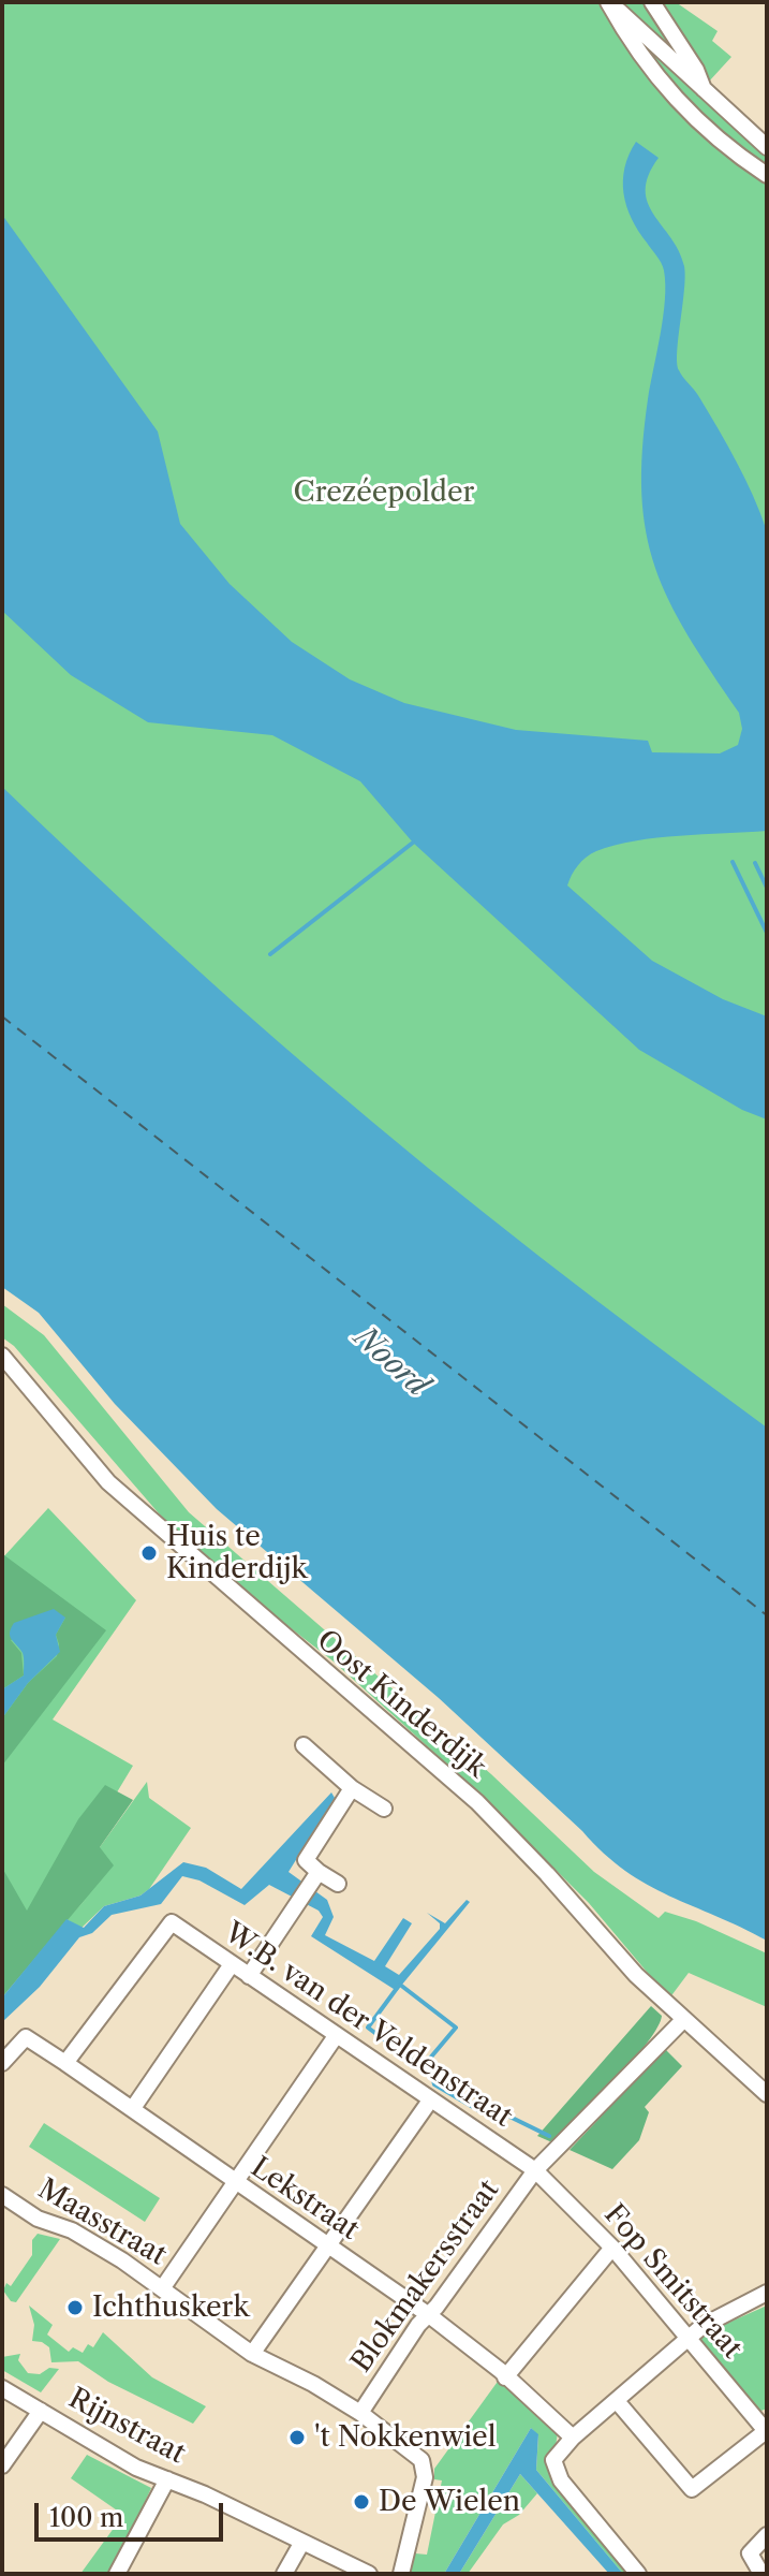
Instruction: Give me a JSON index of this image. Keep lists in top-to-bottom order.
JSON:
{
  "streets": {
    "street": [
      "Oost Kinderdijk",
      "W.B. van der Veldenstraat",
      "Lekstraat",
      "Maasstraat",
      "Blokmakersstraat",
      "Fop Smitstraat",
      "Rijnstraat"
    ]
  },
  "crossings": [
    ["Oost Kinderdijk", "Blokmakersstraat"],
    ["W.B. van der Veldenstraat", "Lekstraat"],
    ["W.B. van der Veldenstraat", "Blokmakersstraat"],
    ["W.B. van der Veldenstraat", "Fop Smitstraat"],
    ["Lekstraat", "Blokmakersstraat"],
    ["Maasstraat", "Blokmakersstraat"],
    ["Blokmakersstraat", "Fop Smitstraat"]
  ],
  "water": ["Noord"],
  "parks": ["Crezéepolder"],
  "places": [
    "Huis te Kinderdijk",
    "Ichthuskerk",
    "'t Nokkenwiel",
    "De Wielen"
  ],
  "scale_bar": "100 m"
}
